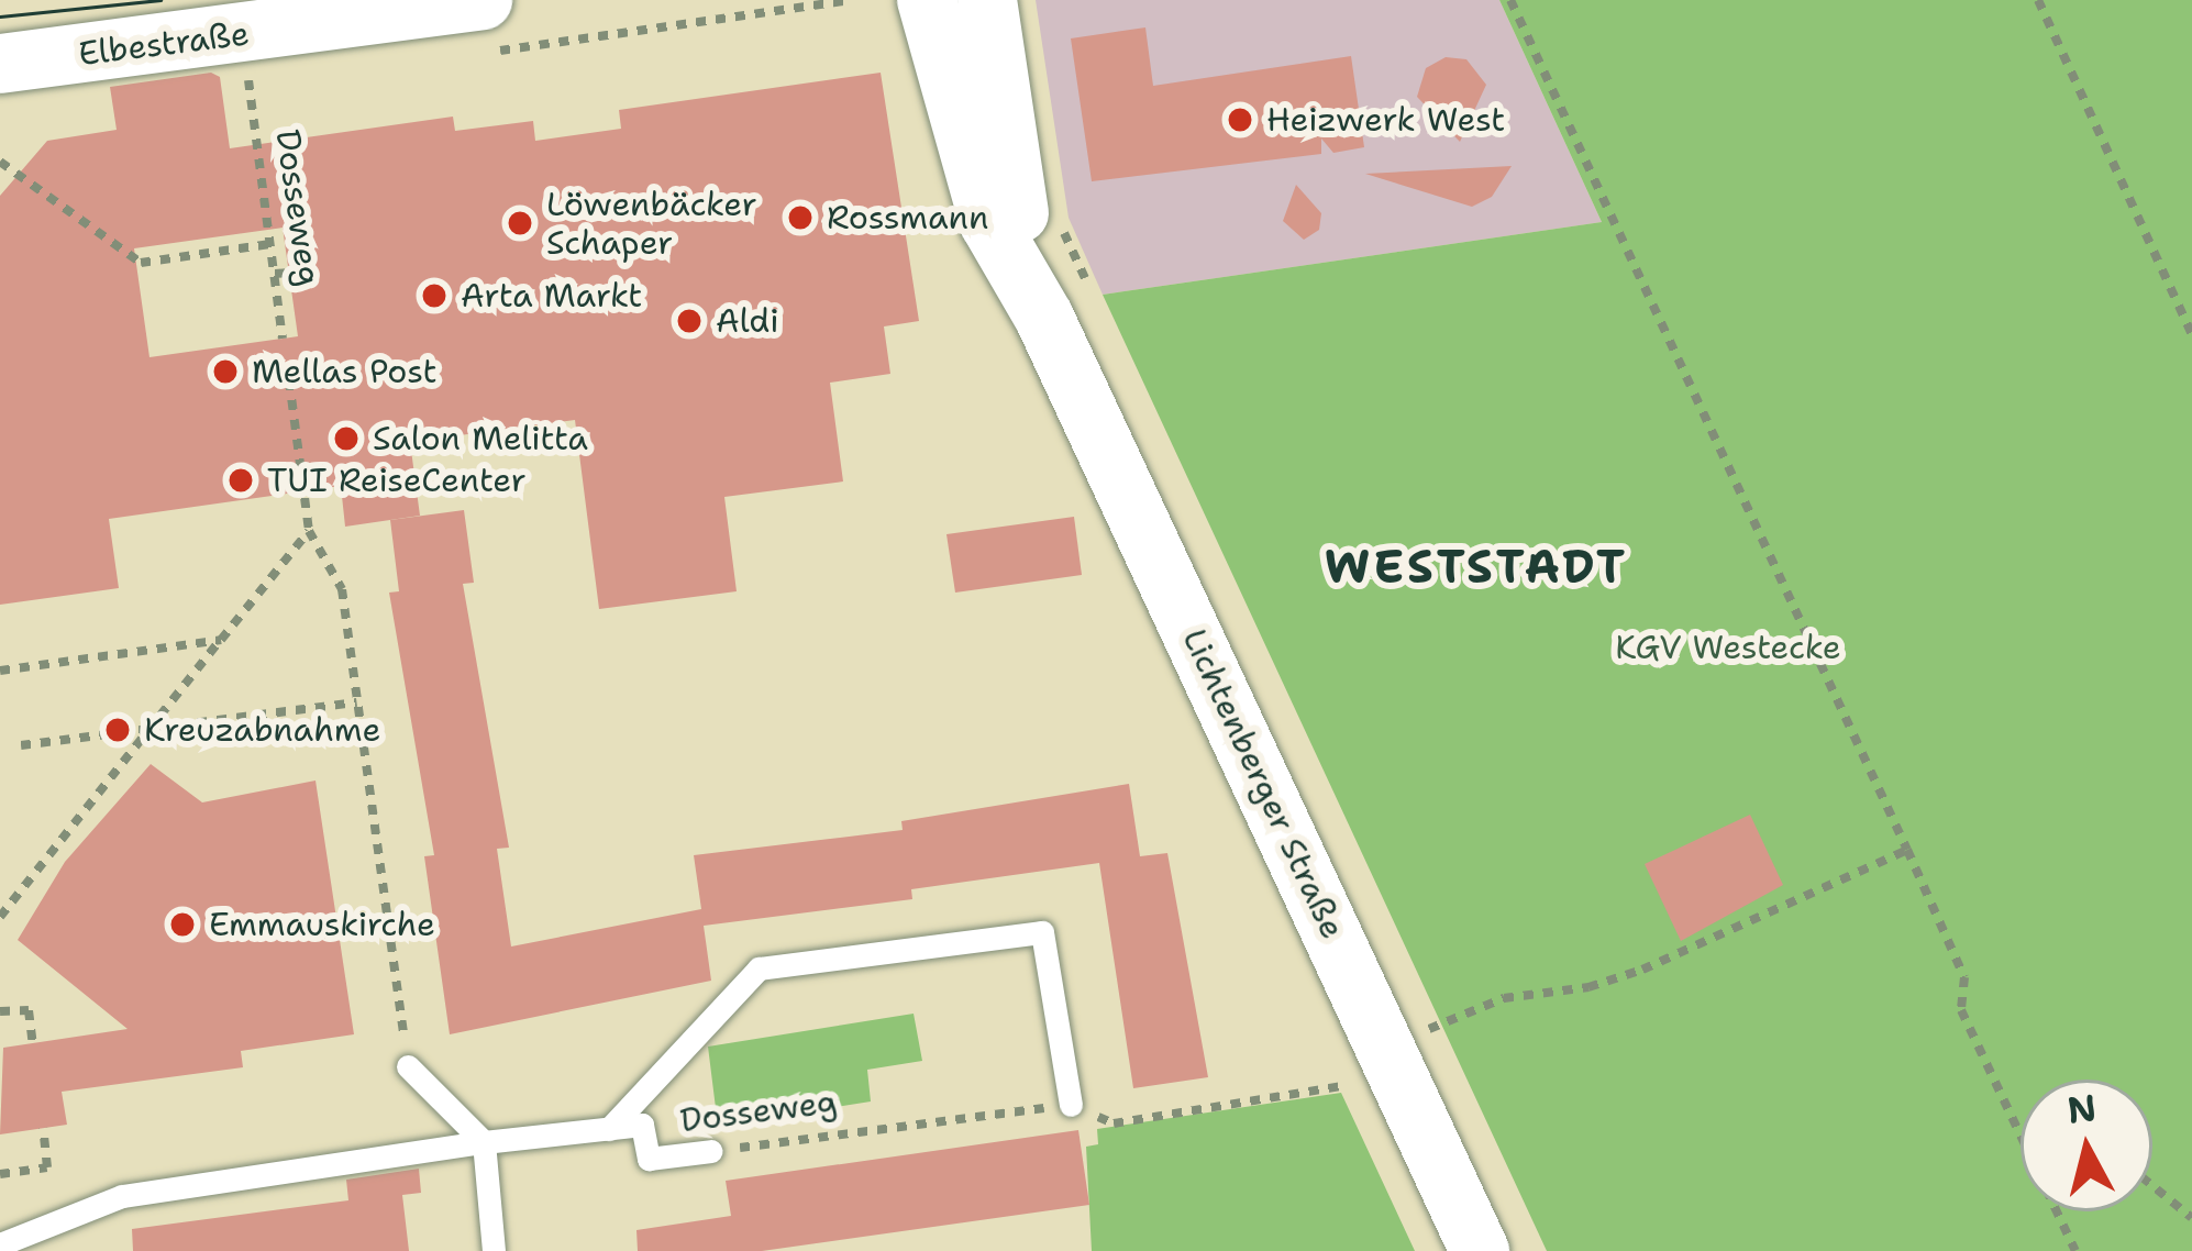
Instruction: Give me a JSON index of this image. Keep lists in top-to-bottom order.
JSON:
{
  "streets": {
    "street": ["Elbestraße", "Lichtenberger Straße"],
    "lane": ["Dosseweg"]
  },
  "districts": ["WESTSTADT"],
  "parks": ["KGV Westecke"],
  "places": [
    "Heizwerk West",
    "Rossmann",
    "Löwenbäcker Schaper",
    "Arta Markt",
    "Aldi",
    "Mellas Post",
    "Salon Melitta",
    "TUI ReiseCenter",
    "Kreuzabnahme",
    "Emmauskirche"
  ],
  "north": "top"
}
